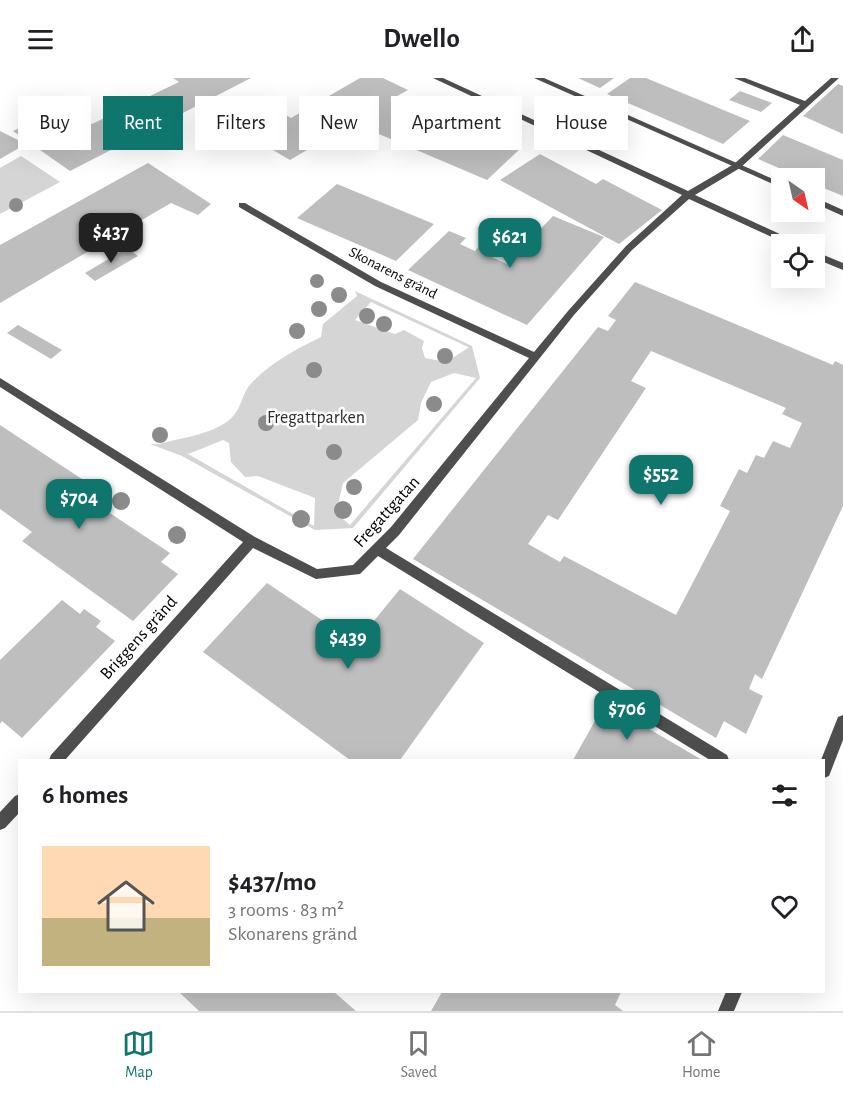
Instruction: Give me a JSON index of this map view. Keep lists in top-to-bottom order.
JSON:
{
  "streets": {
    "street": ["Skonarens gränd", "Fregattgatan", "Briggens gränd"]
  },
  "crossings": [
    ["Skonarens gränd", "Fregattgatan"],
    ["Fregattgatan", "Briggens gränd"]
  ],
  "parks": ["Fregattparken"],
  "north": "bottom right",
  "page": {
    "header": "Dwello",
    "chip": [
      "Buy",
      "Rent",
      "Filters",
      "New",
      "Apartment",
      "House"
    ],
    "price": [
      "$437",
      "$621",
      "$552",
      "$704",
      "$439",
      "$706"
    ],
    "heading": "6 homes",
    "list": [
      {
        "name": "$437/mo",
        "note": "3 rooms · 83 m² · Skonarens gränd"
      }
    ],
    "tabs": ["Map", "Saved", "Home"]
  }
}
